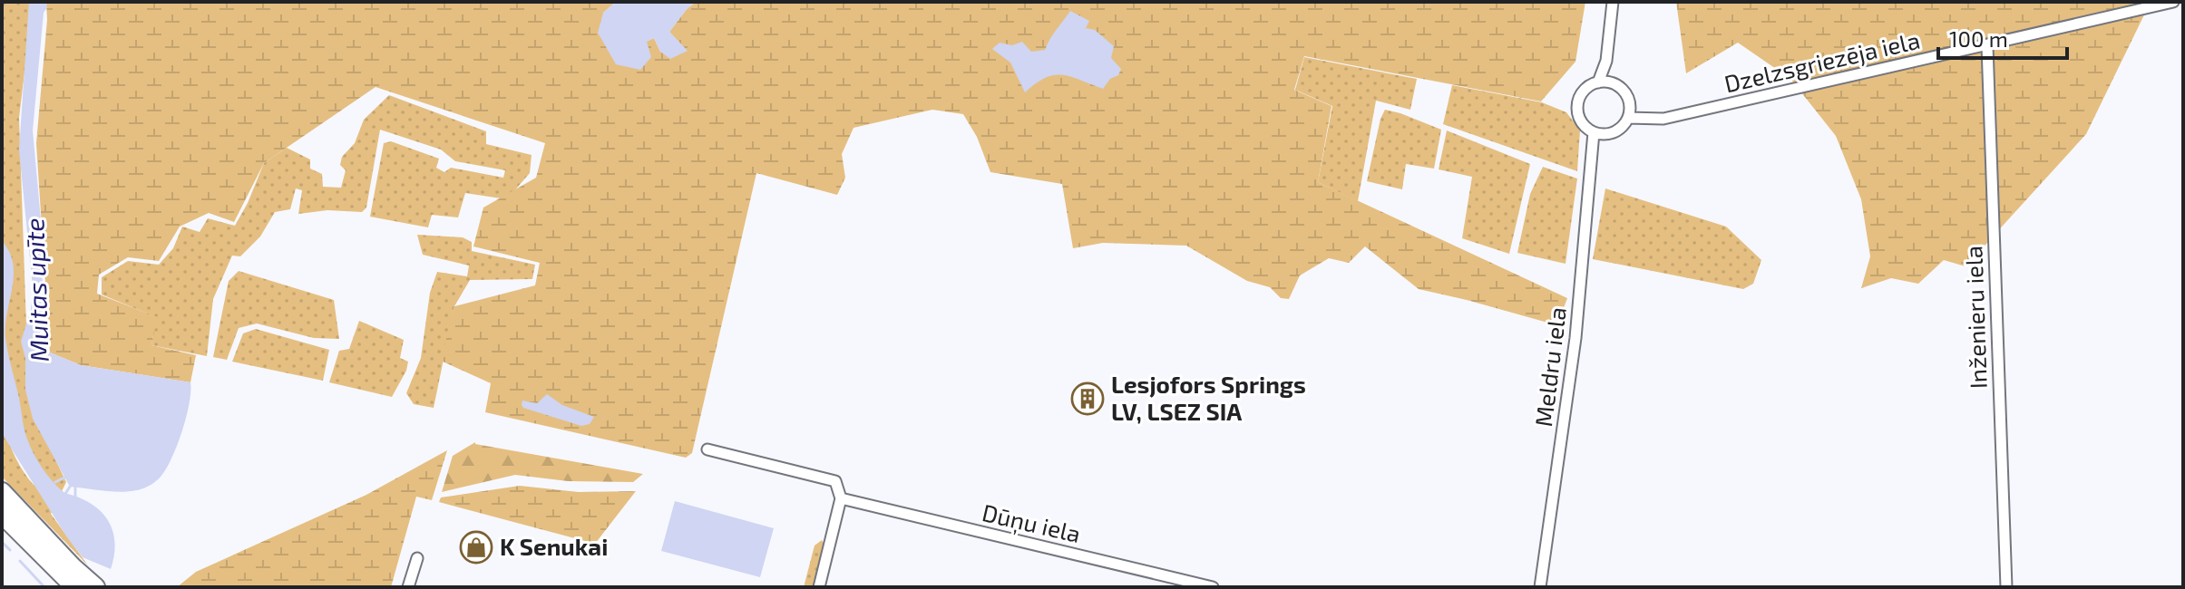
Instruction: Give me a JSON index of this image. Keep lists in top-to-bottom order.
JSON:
{
  "streets": {
    "street": [
      "Dzelzsgriezēja iela",
      "Inženieru iela",
      "Meldru iela",
      "Dūņu iela"
    ]
  },
  "crossings": [
    ["Dzelzsgriezēja iela", "Inženieru iela"],
    ["Dzelzsgriezēja iela", "Meldru iela"]
  ],
  "water": ["Muitas upīte"],
  "places": {
    "building": ["Lesjofors Springs LV, LSEZ SIA"],
    "shop": ["K Senukai"]
  },
  "scale_bar": "100 m"
}
